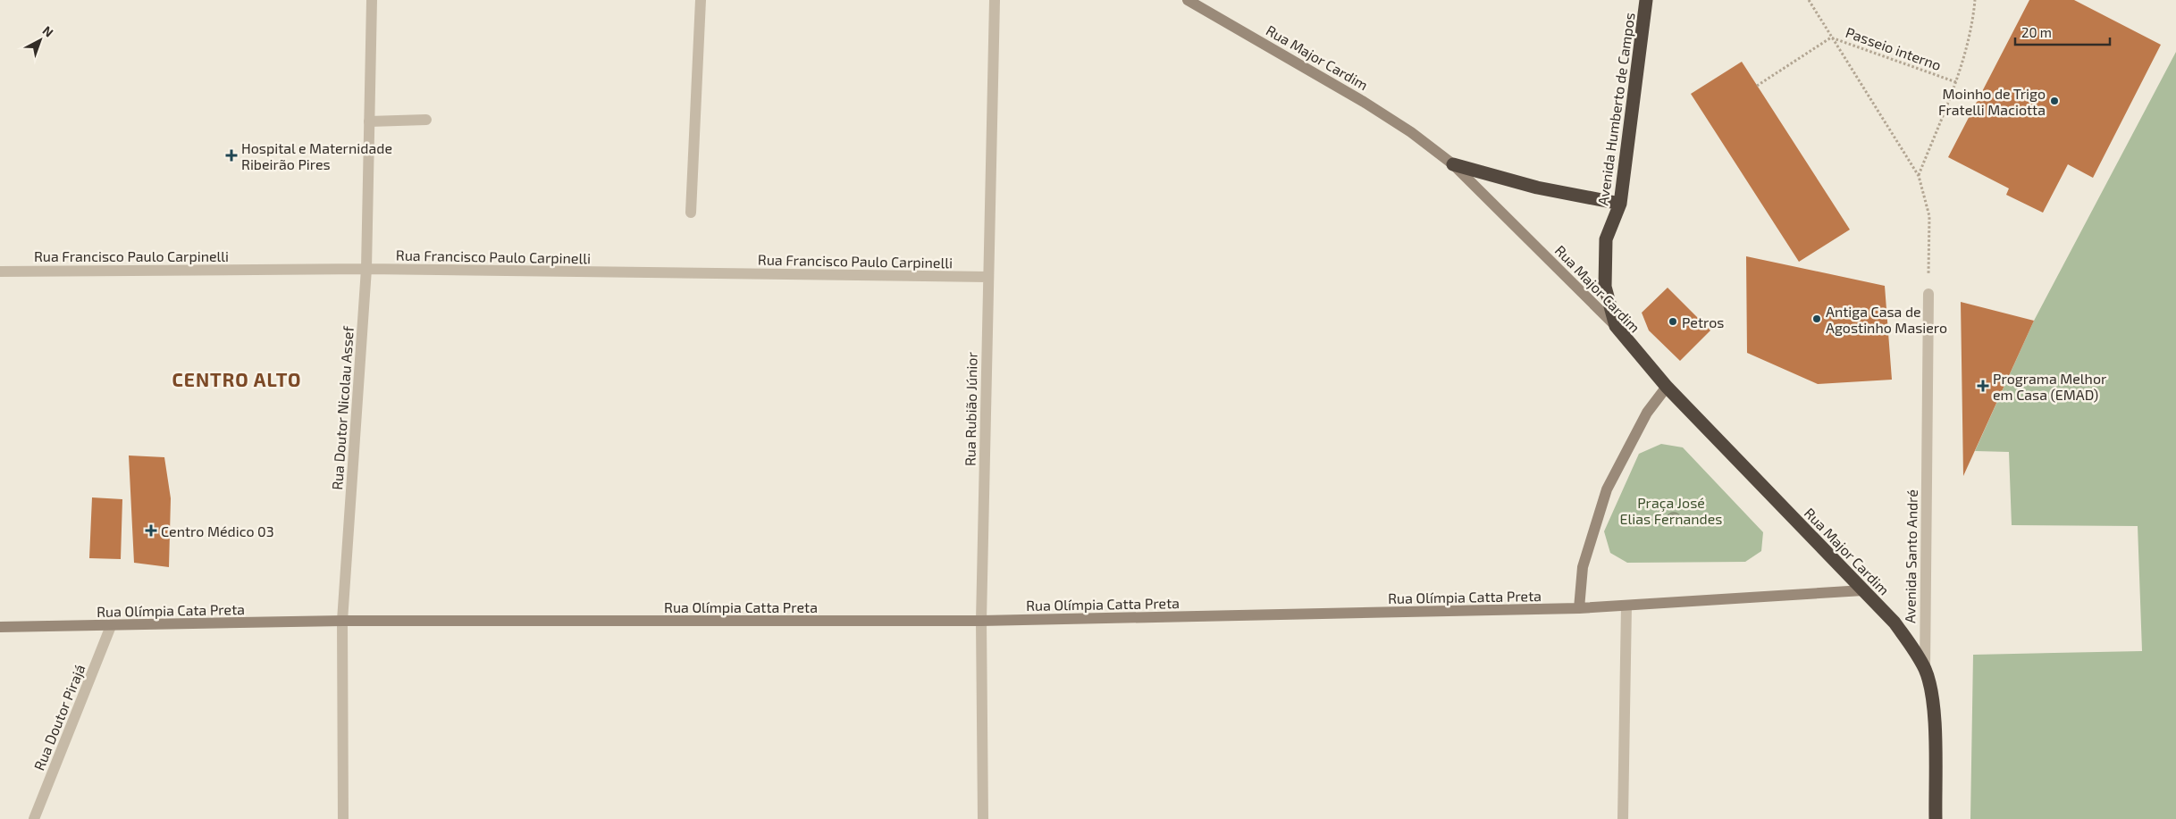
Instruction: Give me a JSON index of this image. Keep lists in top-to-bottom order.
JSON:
{
  "streets": {
    "highway": ["Rua Major Cardim", "Avenida Humberto de Campos", "Avenida Santo André"],
    "street": [
      "Rua Francisco Paulo Carpinelli",
      "Rua Doutor Nicolau Assef",
      "Rua Rubião Júnior",
      "Rua Olímpia Catta Preta",
      "Rua Olímpia Cata Preta",
      "Rua Doutor Pirajá"
    ],
    "path": ["Passeio interno"]
  },
  "crossings": [
    ["Rua Major Cardim", "Avenida Humberto de Campos"],
    ["Rua Major Cardim", "Avenida Santo André"],
    ["Rua Major Cardim", "Rua Olímpia Catta Preta"],
    ["Rua Francisco Paulo Carpinelli", "Rua Doutor Nicolau Assef"],
    ["Rua Francisco Paulo Carpinelli", "Rua Rubião Júnior"],
    ["Rua Doutor Nicolau Assef", "Rua Olímpia Catta Preta"],
    ["Rua Doutor Nicolau Assef", "Rua Olímpia Cata Preta"],
    ["Rua Rubião Júnior", "Rua Olímpia Catta Preta"],
    ["Rua Olímpia Catta Preta", "Rua Olímpia Cata Preta"],
    ["Rua Olímpia Cata Preta", "Rua Doutor Pirajá"]
  ],
  "districts": ["CENTRO ALTO"],
  "parks": ["Praça José Elias Fernandes"],
  "places": {
    "other": ["Moinho de Trigo Fratelli Maciotta", "Antiga Casa de Agostinho Masiero", "Petros"],
    "health": ["Hospital e Maternidade Ribeirão Pires", "Programa Melhor em Casa (EMAD)", "Centro Médico 03"]
  },
  "scale_bar": "20 m",
  "north": "top right"
}
